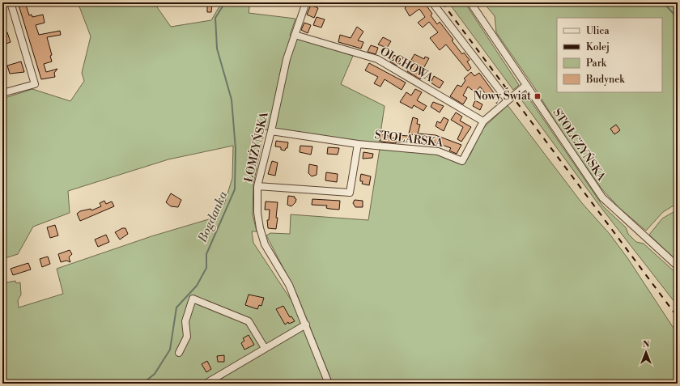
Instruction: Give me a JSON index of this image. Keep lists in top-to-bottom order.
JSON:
{
  "streets": {
    "street": [
      "OLCHOWA",
      "STOLARSKA",
      "STOŁCZYŃSKA",
      "ŁOMŻYŃSKA"
    ]
  },
  "crossings": [
    ["OLCHOWA", "STOLARSKA"],
    ["OLCHOWA", "ŁOMŻYŃSKA"],
    ["STOLARSKA", "STOŁCZYŃSKA"],
    ["STOLARSKA", "ŁOMŻYŃSKA"]
  ],
  "water": ["Bogdanka"],
  "places": {
    "transit": ["Nowy Świat"]
  },
  "legend": [
    "Ulica",
    "Kolej",
    "Park",
    "Budynek"
  ],
  "north": "top"
}
